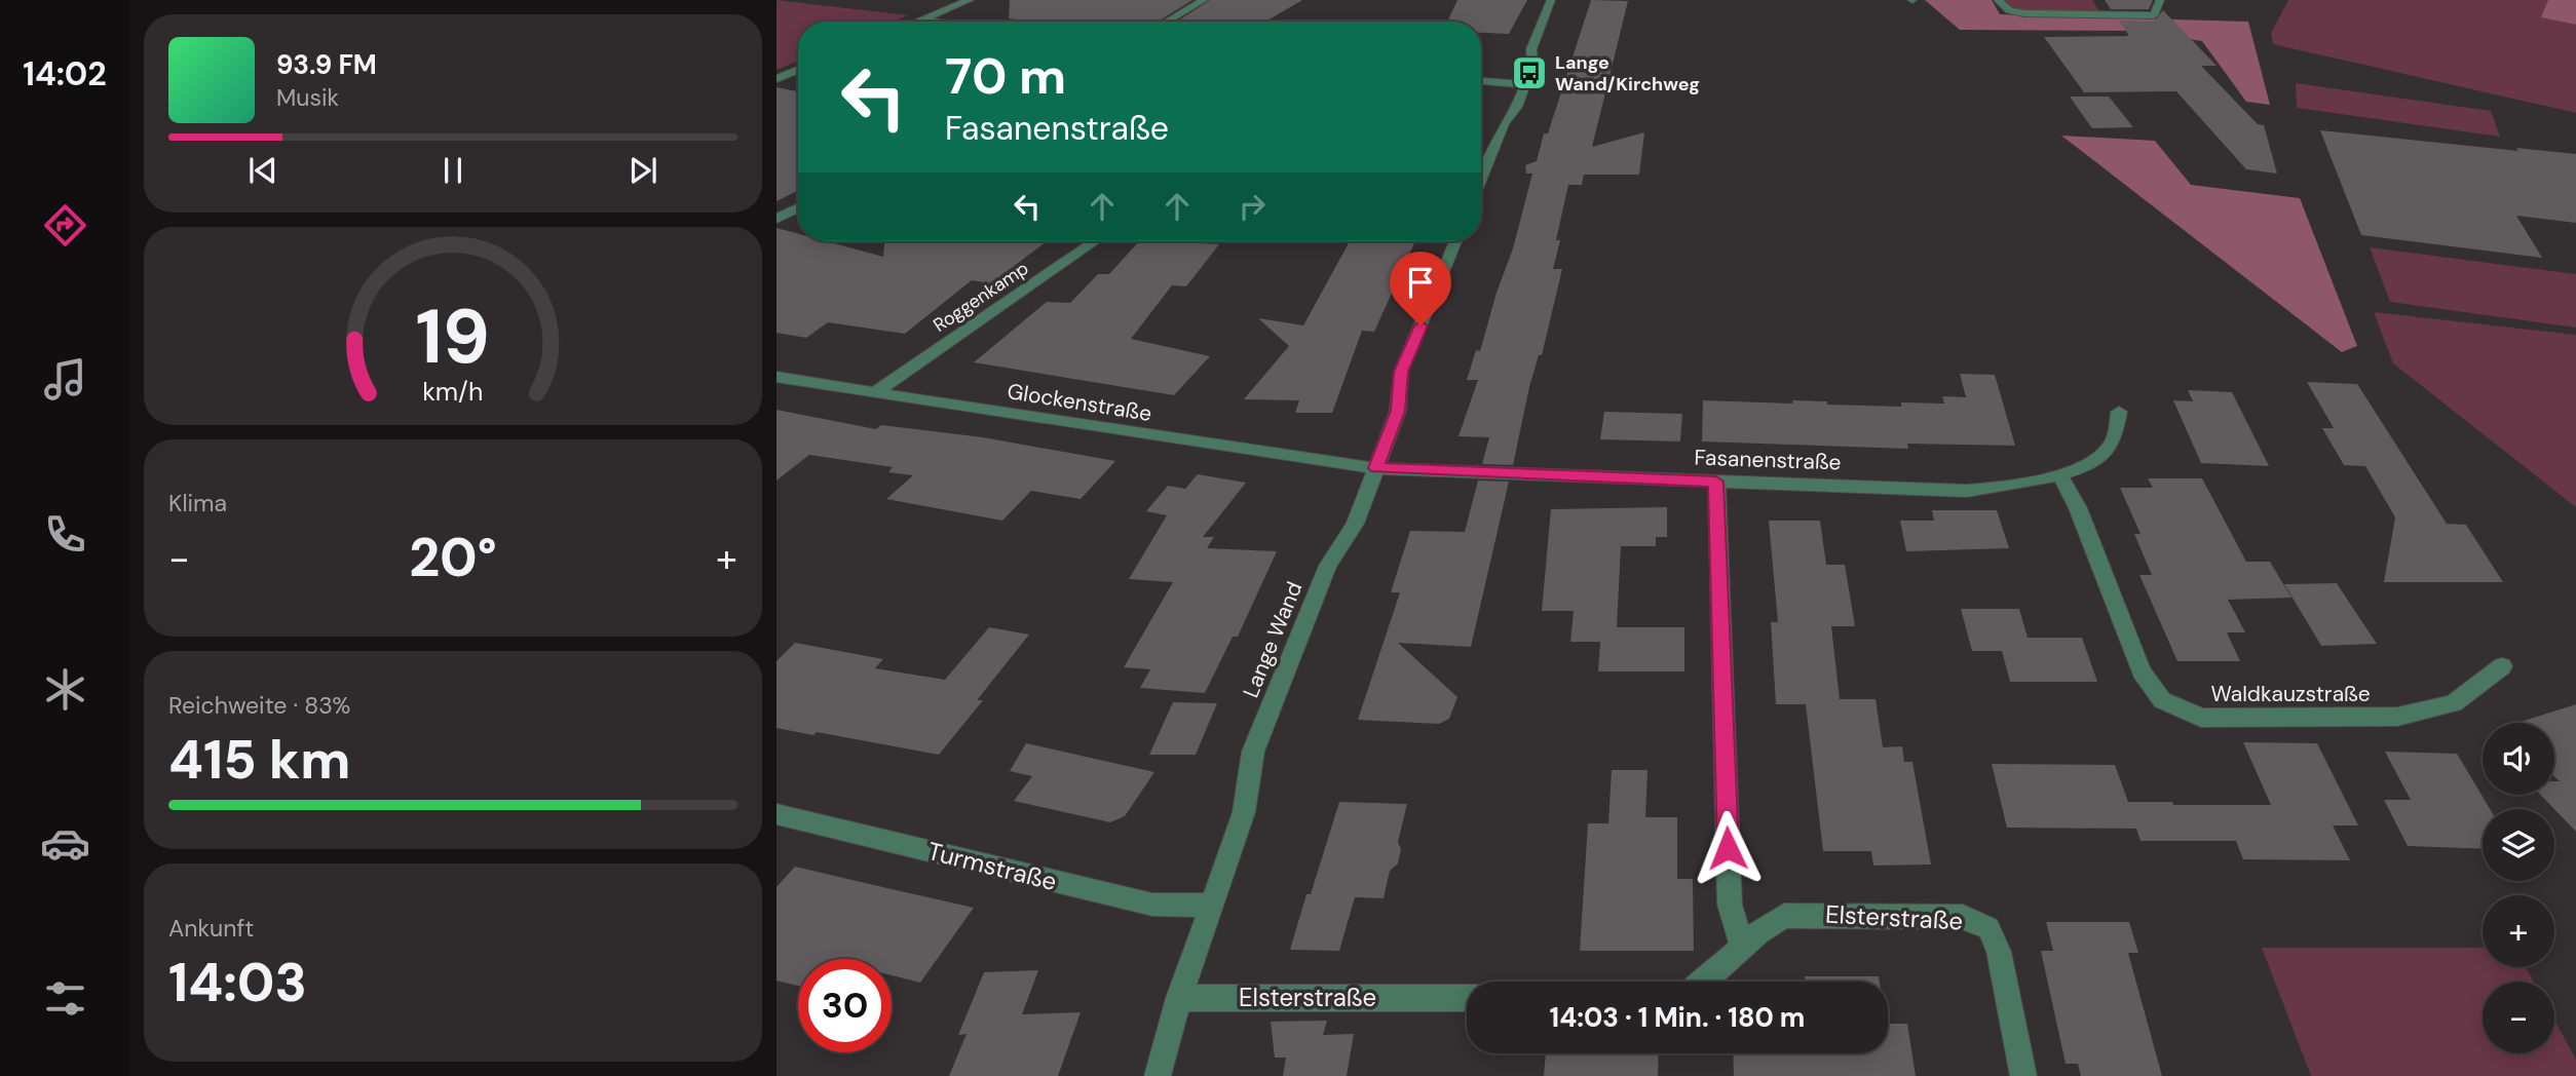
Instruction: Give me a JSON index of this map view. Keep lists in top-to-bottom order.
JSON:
{
  "streets": {
    "street": [
      "Roggenkamp",
      "Glockenstraße",
      "Fasanenstraße",
      "Lange Wand",
      "Waldkauzstraße",
      "Turmstraße",
      "Elsterstraße"
    ]
  },
  "crossings": [
    ["Roggenkamp", "Glockenstraße"],
    ["Glockenstraße", "Fasanenstraße"],
    ["Glockenstraße", "Lange Wand"],
    ["Fasanenstraße", "Lange Wand"],
    ["Fasanenstraße", "Waldkauzstraße"],
    ["Lange Wand", "Turmstraße"],
    ["Lange Wand", "Elsterstraße"]
  ],
  "places": {
    "bus stop": ["Lange Wand/Kirchweg"]
  },
  "page": {
    "tabs": "14:02",
    "turn": ["70 m", "Fasanenstraße"],
    "song": ["93.9 FM", "Musik"],
    "tile": [
      "Klima",
      ["Reichweite · 83%", "415 km"],
      ["Ankunft", "14:03"]
    ],
    "heat": ["−", "20°", "+"],
    "map_buttons": ["+", "−"],
    "limit": "30",
    "trip": "14:03 · 1 Min. · 180 m",
    "gauge": ["19", "km/h"]
  }
}
